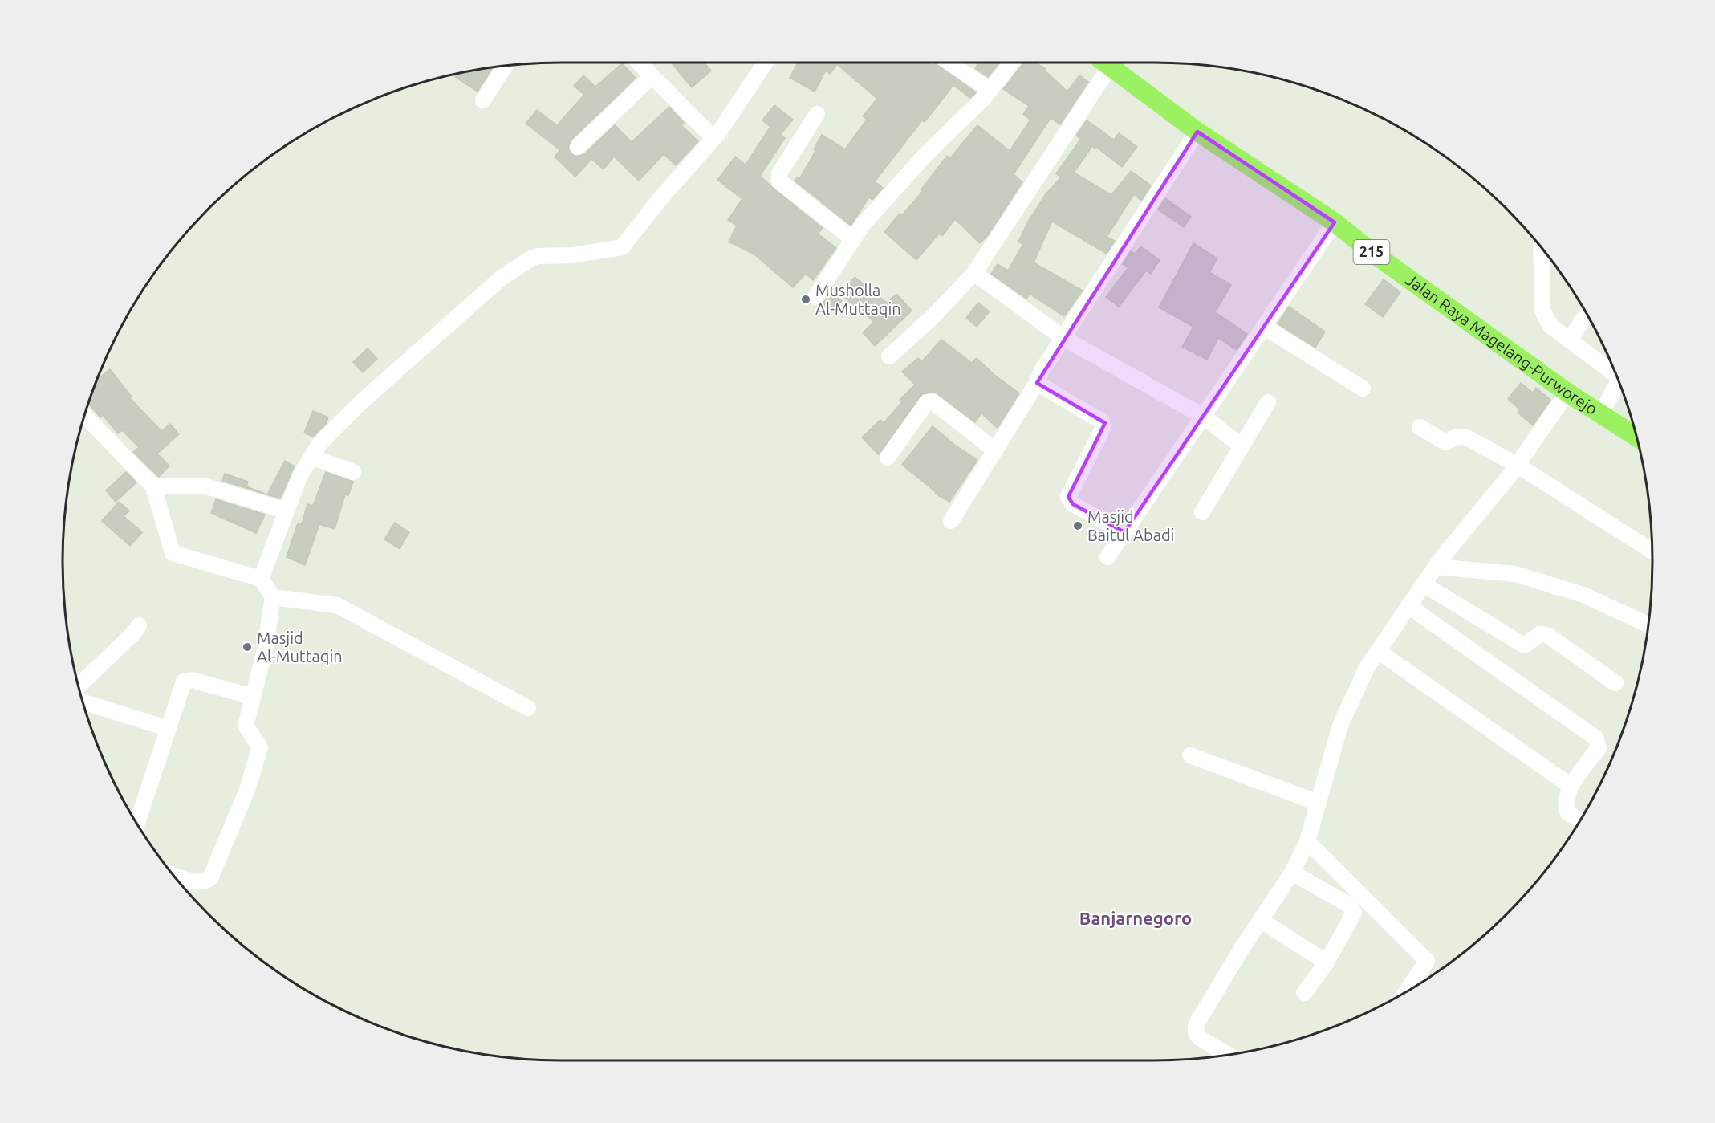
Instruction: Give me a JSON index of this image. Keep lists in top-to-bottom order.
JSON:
{
  "streets": {
    "main road": ["215", "Jalan Raya Magelang-Purworejo"]
  },
  "districts": ["Banjarnegoro"],
  "places": ["Musholla Al-Muttaqin", "Masjid Baitul Abadi", "Masjid Al-Muttaqin"]
}
